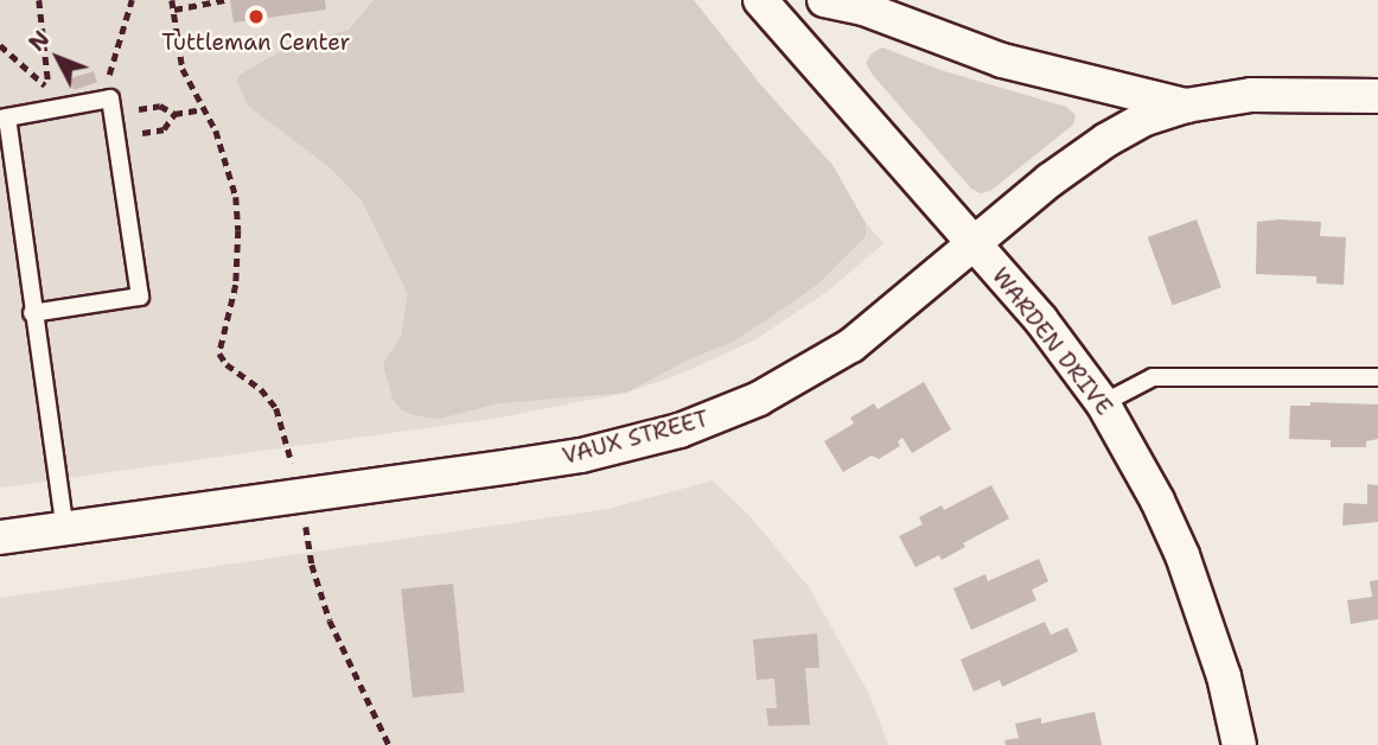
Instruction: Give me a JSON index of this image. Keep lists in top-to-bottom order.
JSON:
{
  "streets": {
    "street": ["WARDEN DRIVE", "VAUX STREET"]
  },
  "crossings": [
    ["WARDEN DRIVE", "VAUX STREET"]
  ],
  "places": ["Tuttleman Center"],
  "north": "top left"
}
